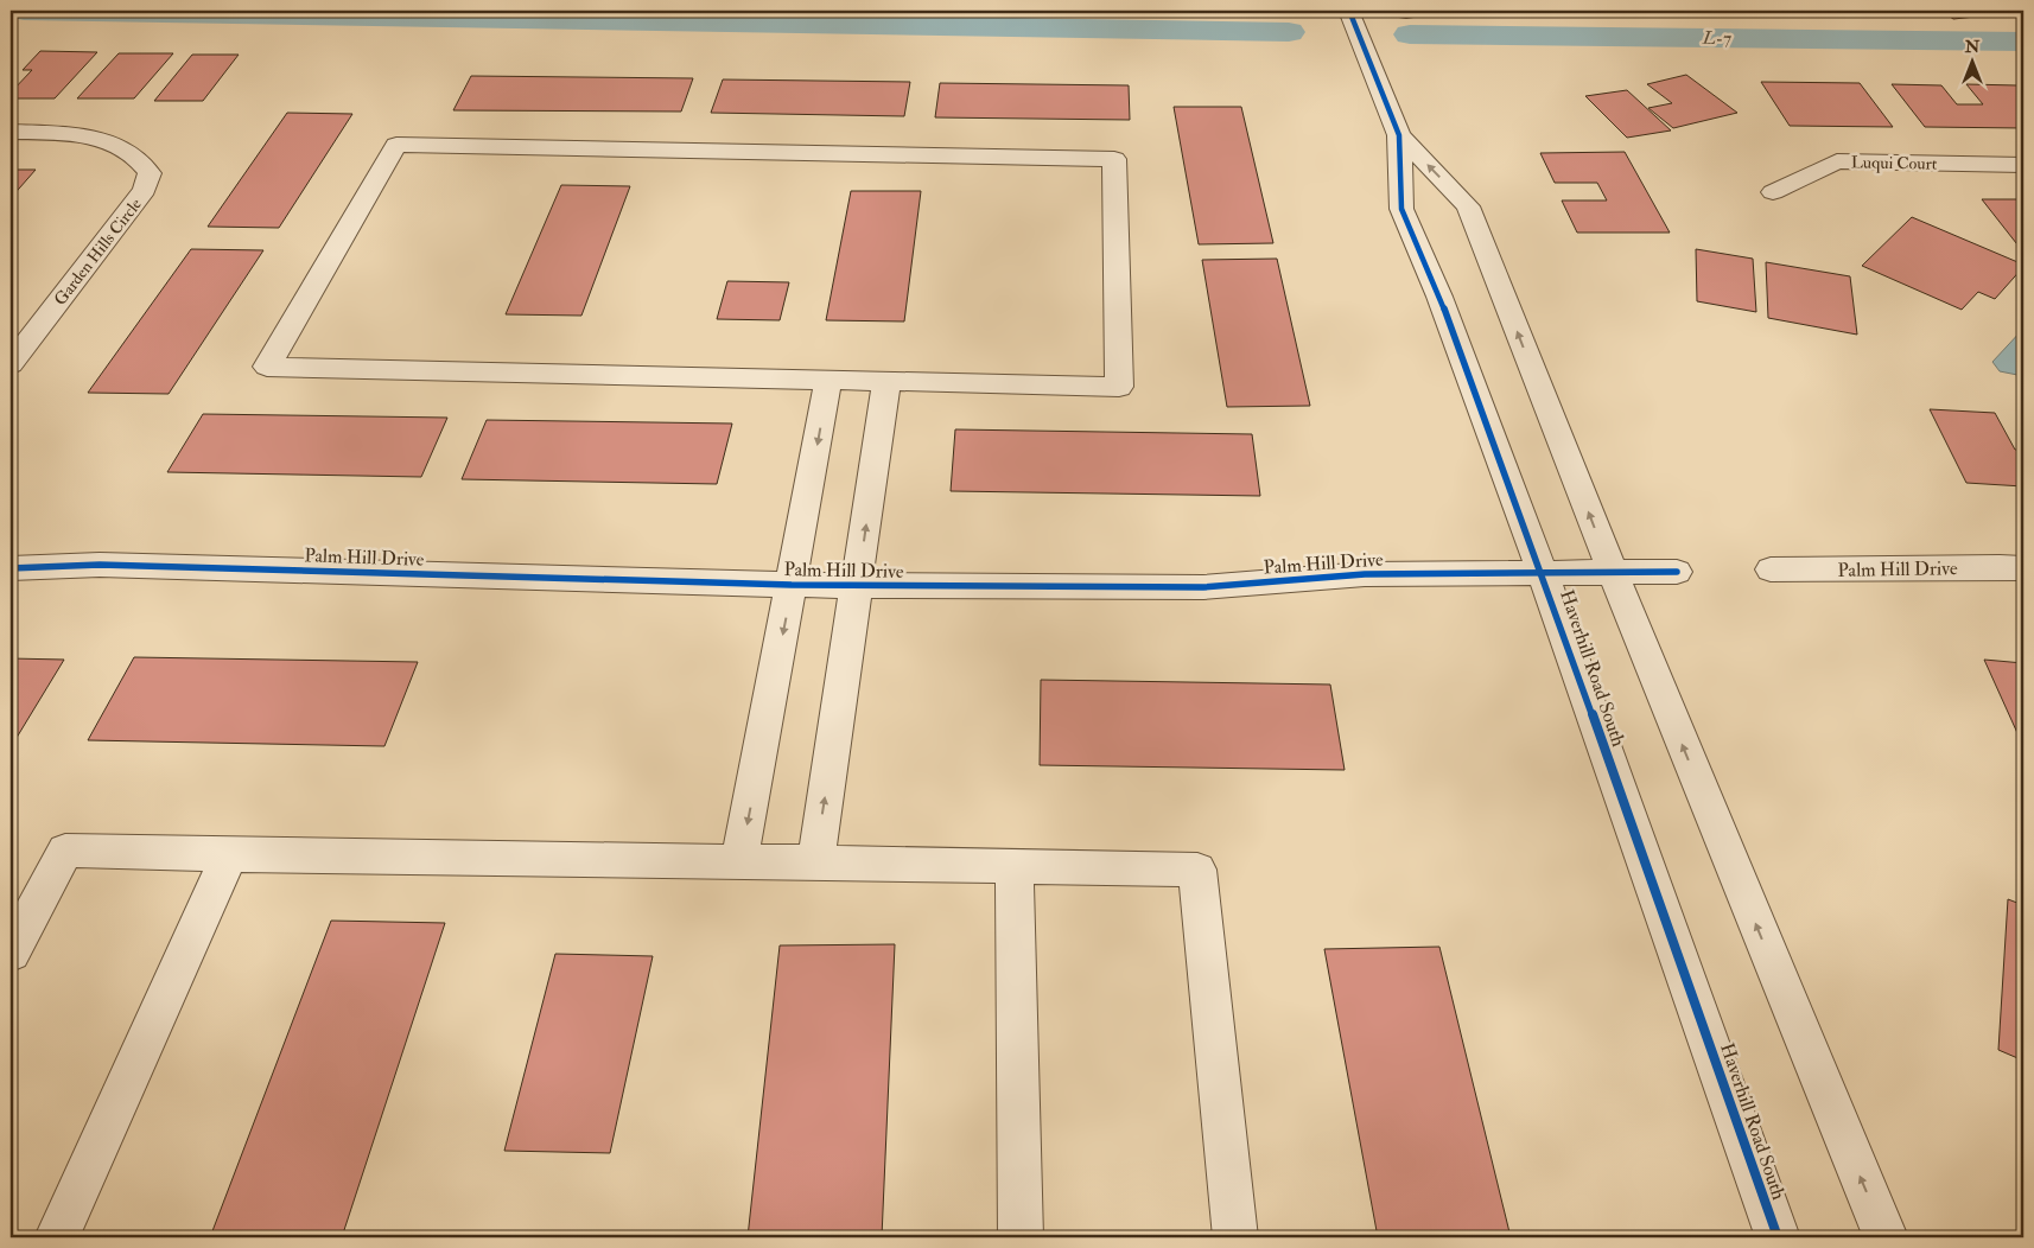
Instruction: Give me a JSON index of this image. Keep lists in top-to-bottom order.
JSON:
{
  "streets": {
    "street": [
      "Luqui Court",
      "Garden Hills Circle",
      "Palm Hill Drive",
      "Haverhill Road South"
    ]
  },
  "crossings": [
    ["Palm Hill Drive", "Haverhill Road South"]
  ],
  "water": ["L-7"],
  "north": "top"
}
